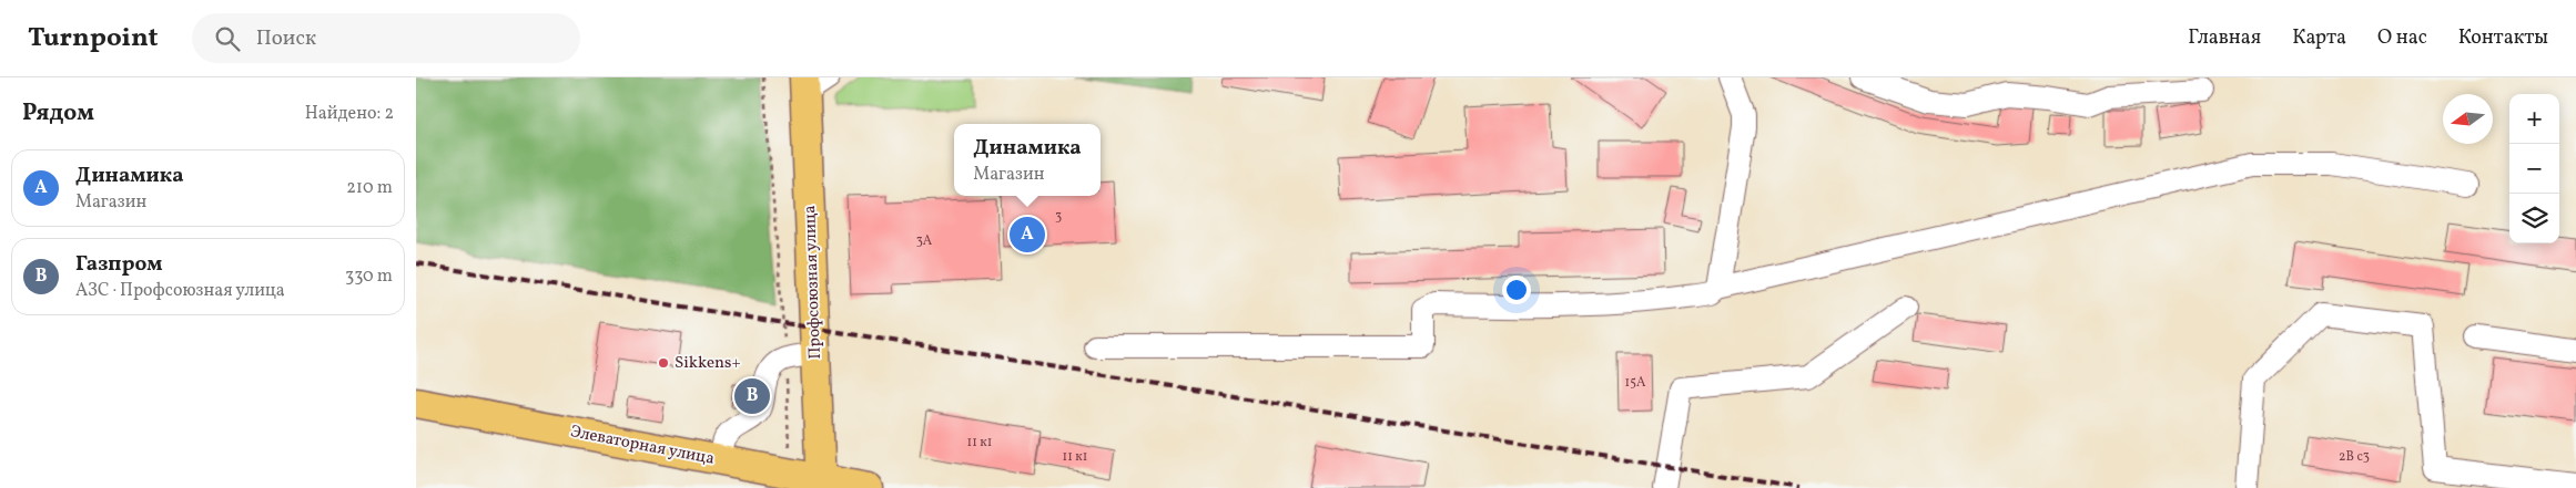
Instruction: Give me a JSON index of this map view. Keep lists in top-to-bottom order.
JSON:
{
  "streets": {
    "main road": ["Профсоюзная улица", "Элеваторная улица"]
  },
  "crossings": [
    ["Профсоюзная улица", "Элеваторная улица"]
  ],
  "places": ["Sikkens+"],
  "house_numbers": [
    "3",
    "3А",
    "15А",
    "11 к1",
    "11 к1",
    "2В с3"
  ],
  "north": "left",
  "page": {
    "header": "Turnpoint",
    "search": "Поиск",
    "nav": [
      "Главная",
      "Карта",
      "О нас",
      "Контакты"
    ],
    "heading": ["Рядом", "Найдено: 2"],
    "map_buttons": ["+", "−"],
    "popup": ["Динамика", "Магазин"],
    "list": [
      {
        "mark": "A",
        "name": "Динамика",
        "note": "Магазин",
        "value": "210 m"
      },
      {
        "mark": "B",
        "name": "Газпром",
        "note": "АЗС · Профсоюзная улица",
        "value": "330 m"
      }
    ],
    "pins": ["A", "B"]
  }
}
